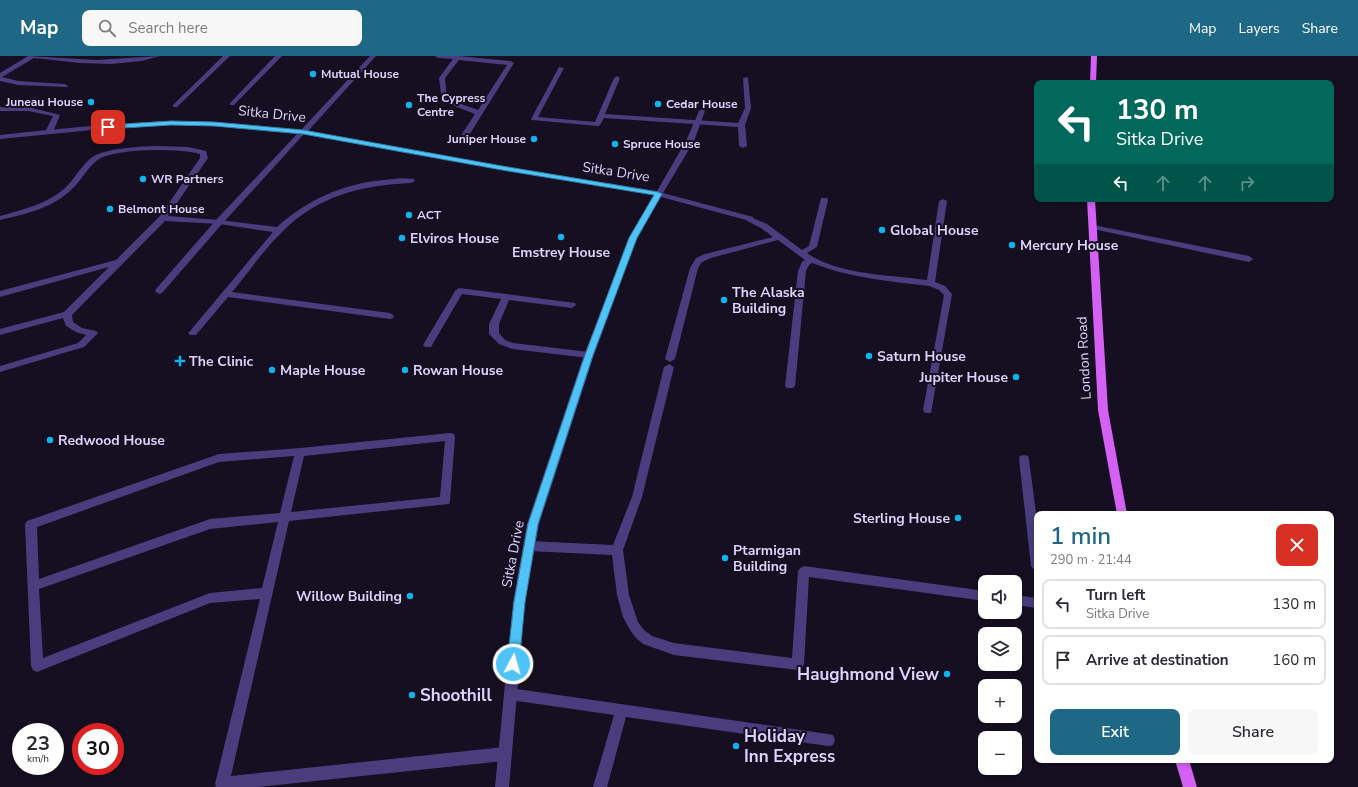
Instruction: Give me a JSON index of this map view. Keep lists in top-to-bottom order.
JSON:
{
  "streets": {
    "main road": ["London Road"],
    "street": ["Sitka Drive"]
  },
  "places": {
    "other": [
      "Mutual House",
      "Juneau House",
      "Cedar House",
      "The Cypress Centre",
      "Juniper House",
      "Spruce House",
      "WR Partners",
      "Belmont House",
      "ACT",
      "Global House",
      "Emstrey House",
      "Elviros House",
      "Mercury House",
      "The Alaska Building",
      "Saturn House",
      "Maple House",
      "Rowan House",
      "Jupiter House",
      "Redwood House",
      "Sterling House",
      "Ptarmigan Building",
      "Willow Building",
      "Haughmond View",
      "Shoothill",
      "Holiday Inn Express"
    ],
    "health": ["The Clinic"]
  },
  "page": {
    "header": "Map",
    "search": "Search here",
    "nav": ["Map", "Layers", "Share"],
    "turn": ["130 m", "Sitka Drive"],
    "heading": ["1 min", "290 m · 21:44"],
    "map_buttons": ["+", "−"],
    "list": [
      {
        "name": "Turn left",
        "note": "Sitka Drive",
        "value": "130 m"
      },
      {
        "name": "Arrive at destination",
        "value": "160 m"
      }
    ],
    "buttons": ["Exit", "Share"],
    "speed": "23 km/h",
    "limit": "30"
  }
}
